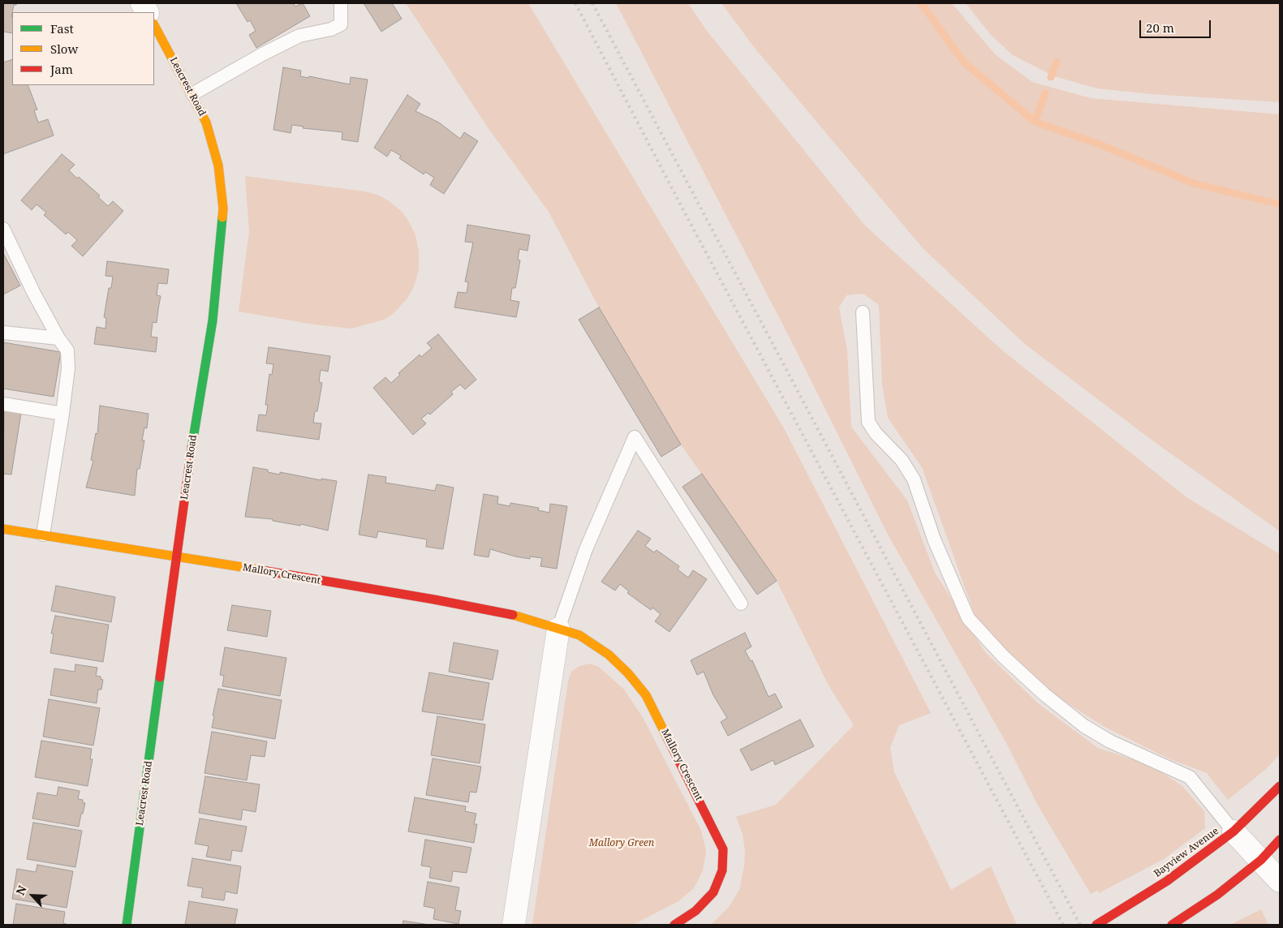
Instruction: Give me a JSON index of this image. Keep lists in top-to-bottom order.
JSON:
{
  "streets": {
    "street": ["Leacrest Road", "Mallory Crescent", "Bayview Avenue"]
  },
  "crossings": [
    ["Leacrest Road", "Mallory Crescent"]
  ],
  "parks": ["Mallory Green"],
  "legend": ["Fast", "Slow", "Jam"],
  "scale_bar": "20 m",
  "north": "top left"
}
